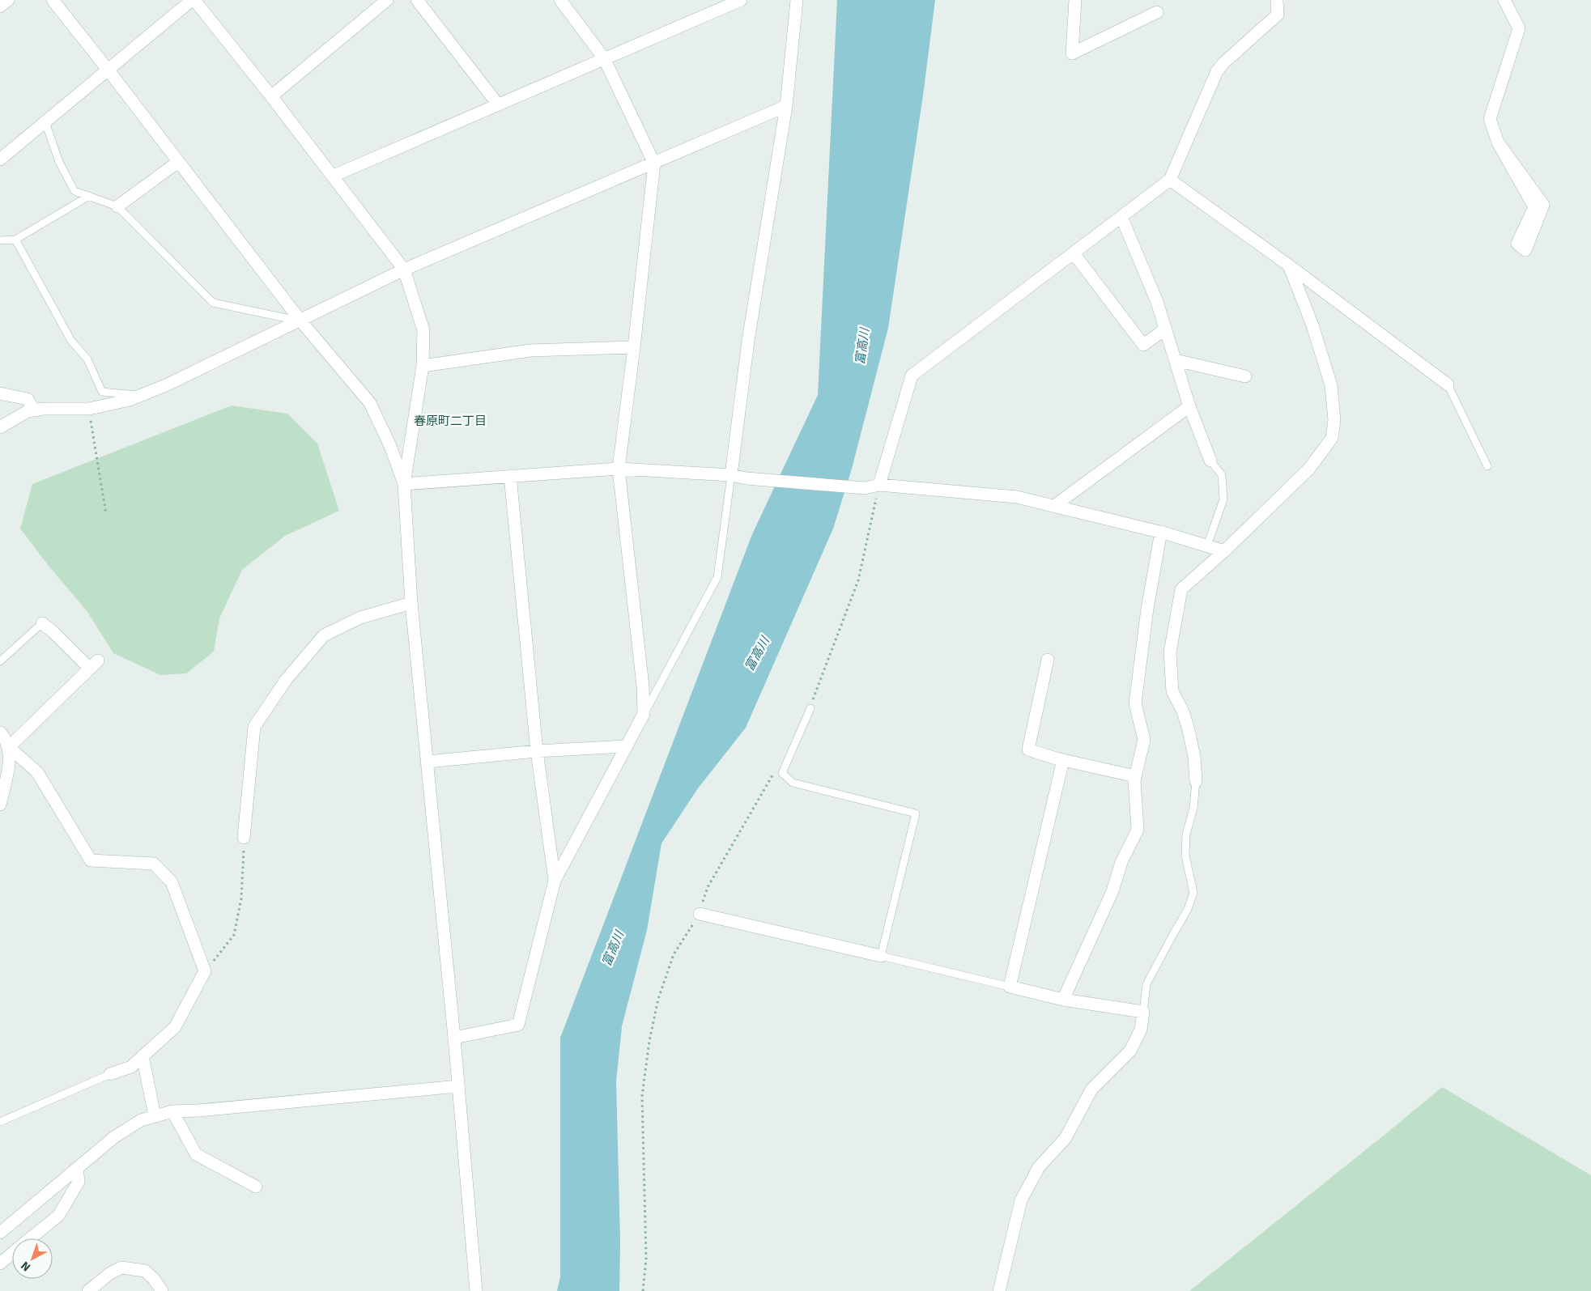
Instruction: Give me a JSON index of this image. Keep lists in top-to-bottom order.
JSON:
{
  "districts": ["春原町二丁目"],
  "water": ["富高川"],
  "north": "bottom left"
}
